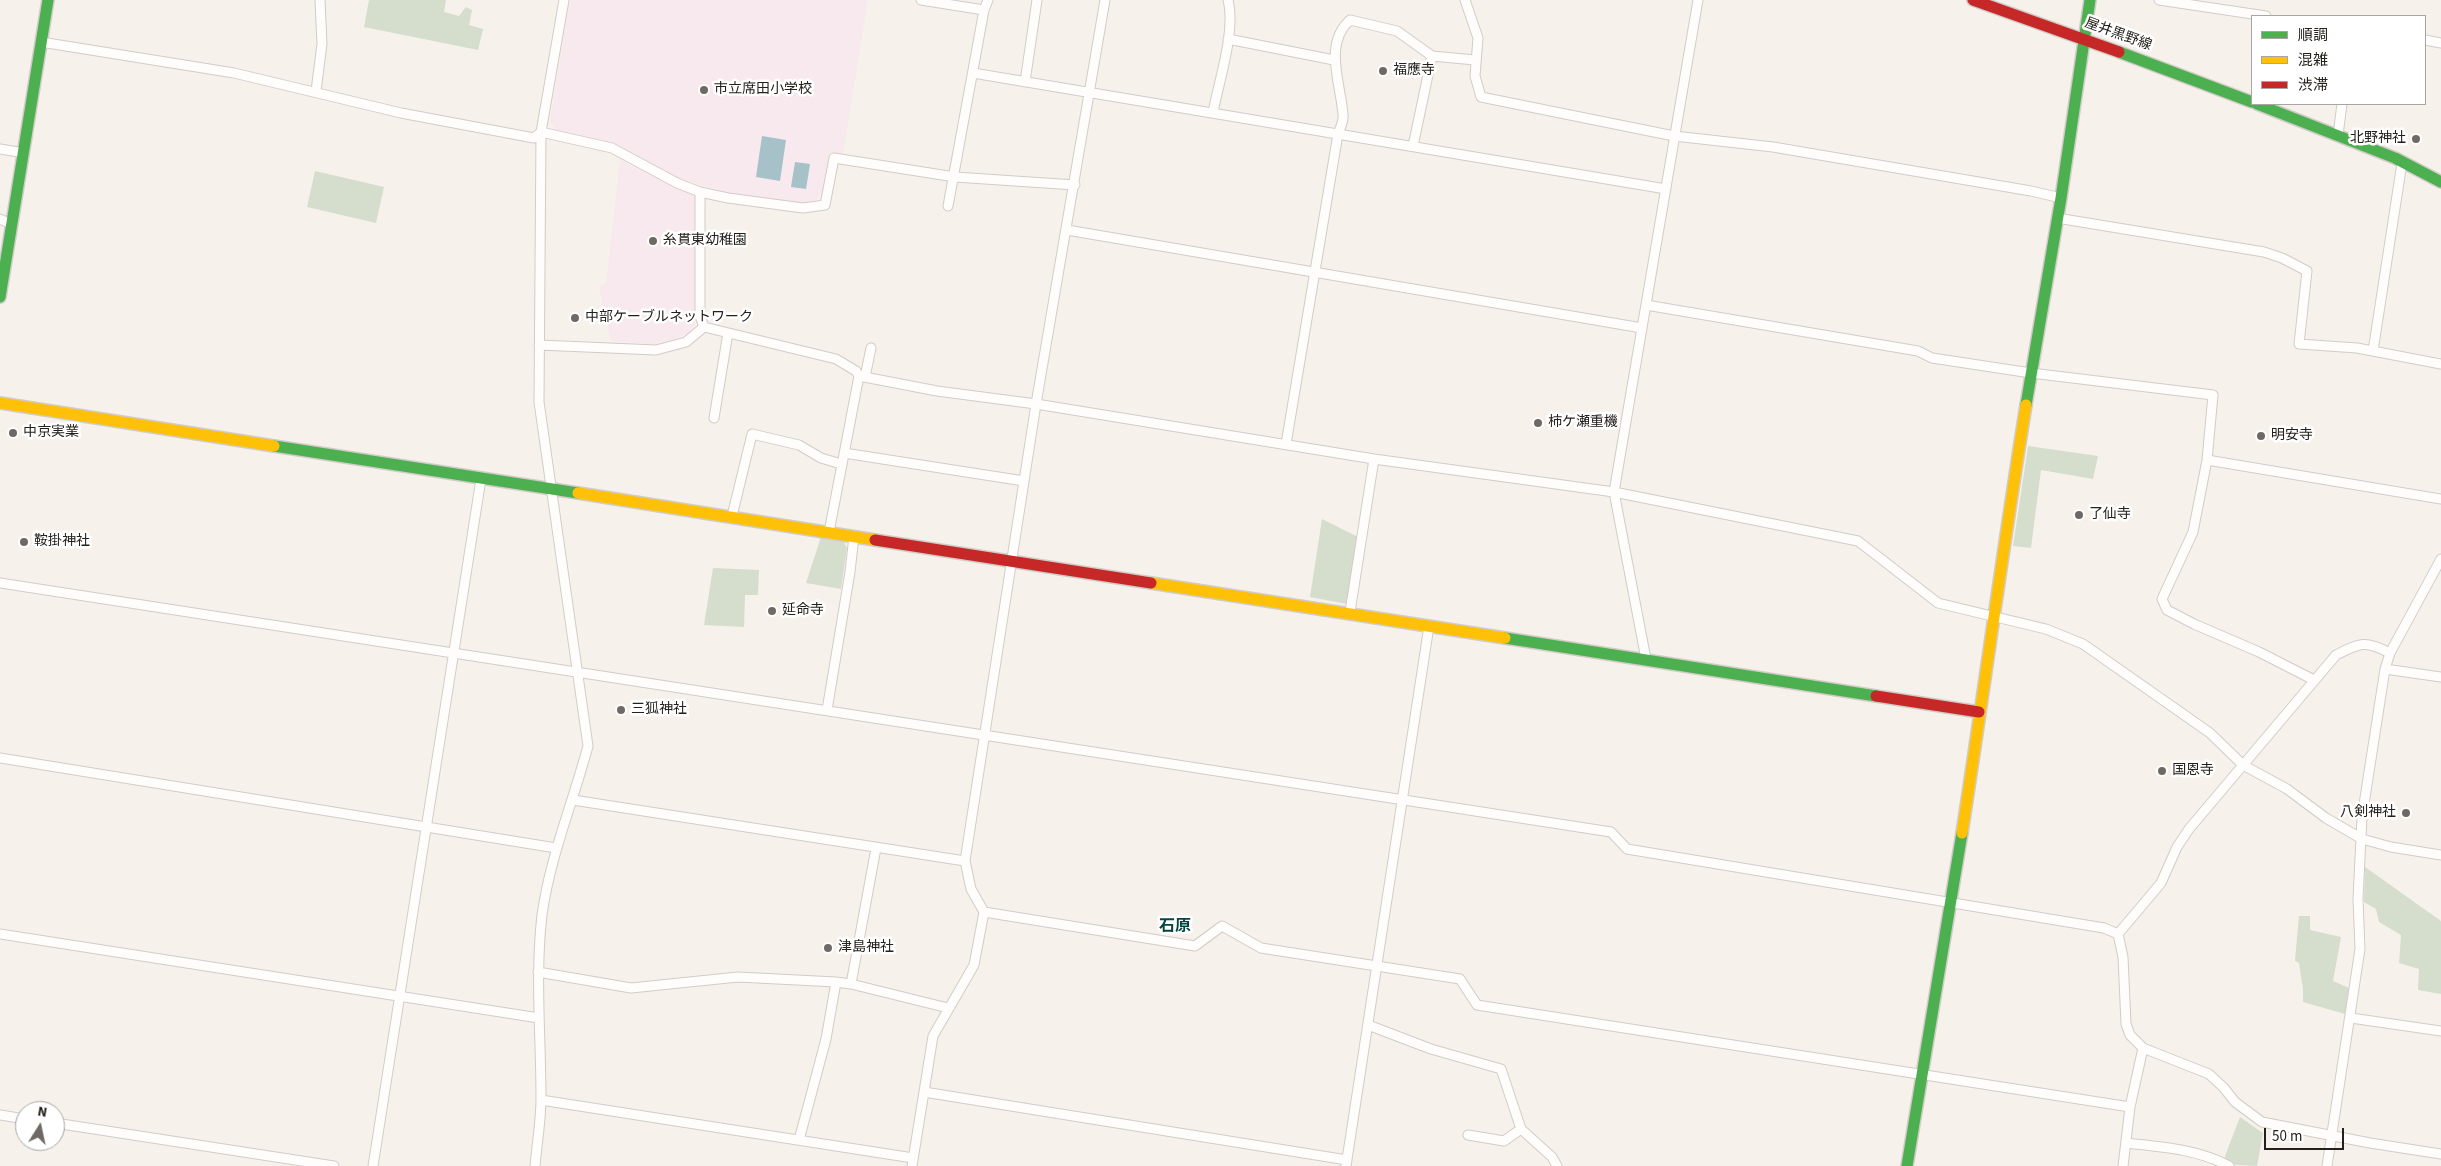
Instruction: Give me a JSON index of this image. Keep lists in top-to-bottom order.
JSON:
{
  "streets": {
    "street": ["屋井黒野線"]
  },
  "districts": ["石原"],
  "places": [
    "福應寺",
    "市立席田小学校",
    "北野神社",
    "糸貫東幼稚園",
    "中部ケーブルネットワーク",
    "柿ケ瀬重機",
    "中京実業",
    "明安寺",
    "了仙寺",
    "鞍掛神社",
    "延命寺",
    "三狐神社",
    "国恩寺",
    "八剣神社",
    "津島神社"
  ],
  "legend": ["順調", "混雑", "渋滞"],
  "scale_bar": "50 m",
  "north": "top"
}
